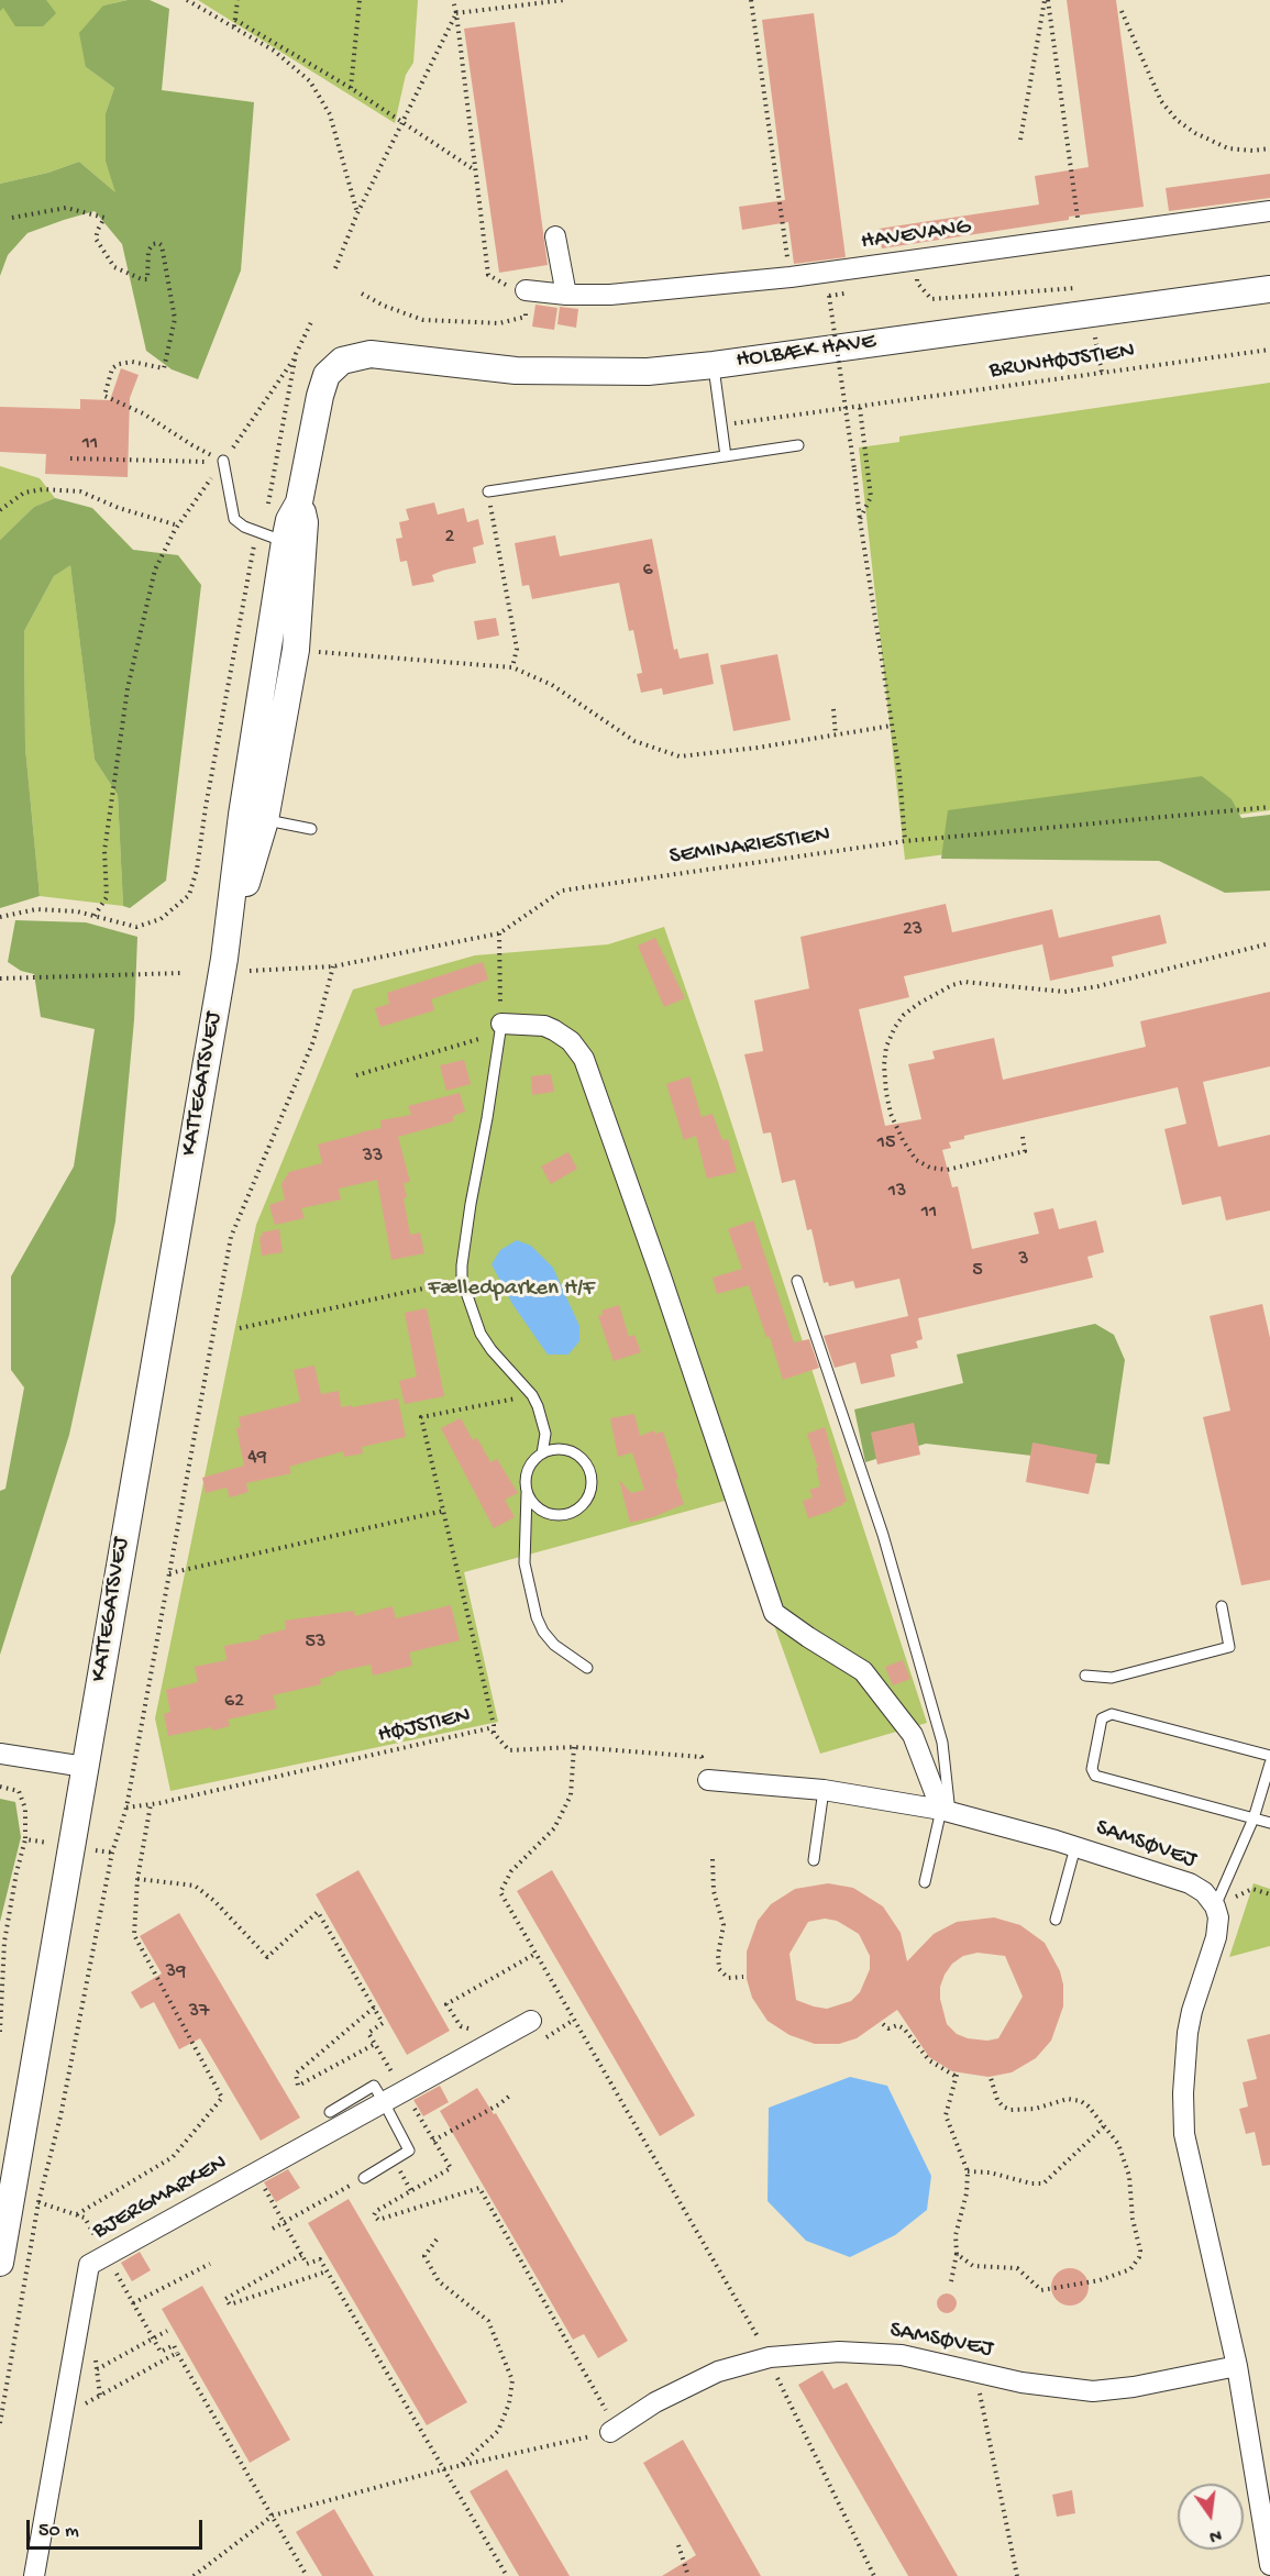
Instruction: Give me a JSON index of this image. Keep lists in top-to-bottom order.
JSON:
{
  "streets": {
    "street": [
      "HAVEVANG",
      "HOLBÆK HAVE",
      "KATTEGATSVEJ",
      "SAMSØVEJ",
      "BJERGMARKEN"
    ],
    "path": ["BRUNHØJSTIEN", "SEMINARIESTIEN", "HØJSTIEN"]
  },
  "crossings": [
    ["HOLBÆK HAVE", "KATTEGATSVEJ"],
    ["HØJSTIEN", "SAMSØVEJ"]
  ],
  "parks": ["Fælledparken H/F"],
  "house_numbers": [
    "11",
    "2",
    "6",
    "23",
    "15",
    "33",
    "13",
    "11",
    "3",
    "5",
    "49",
    "53",
    "62",
    "39",
    "37"
  ],
  "scale_bar": "50 m",
  "north": "bottom"
}
